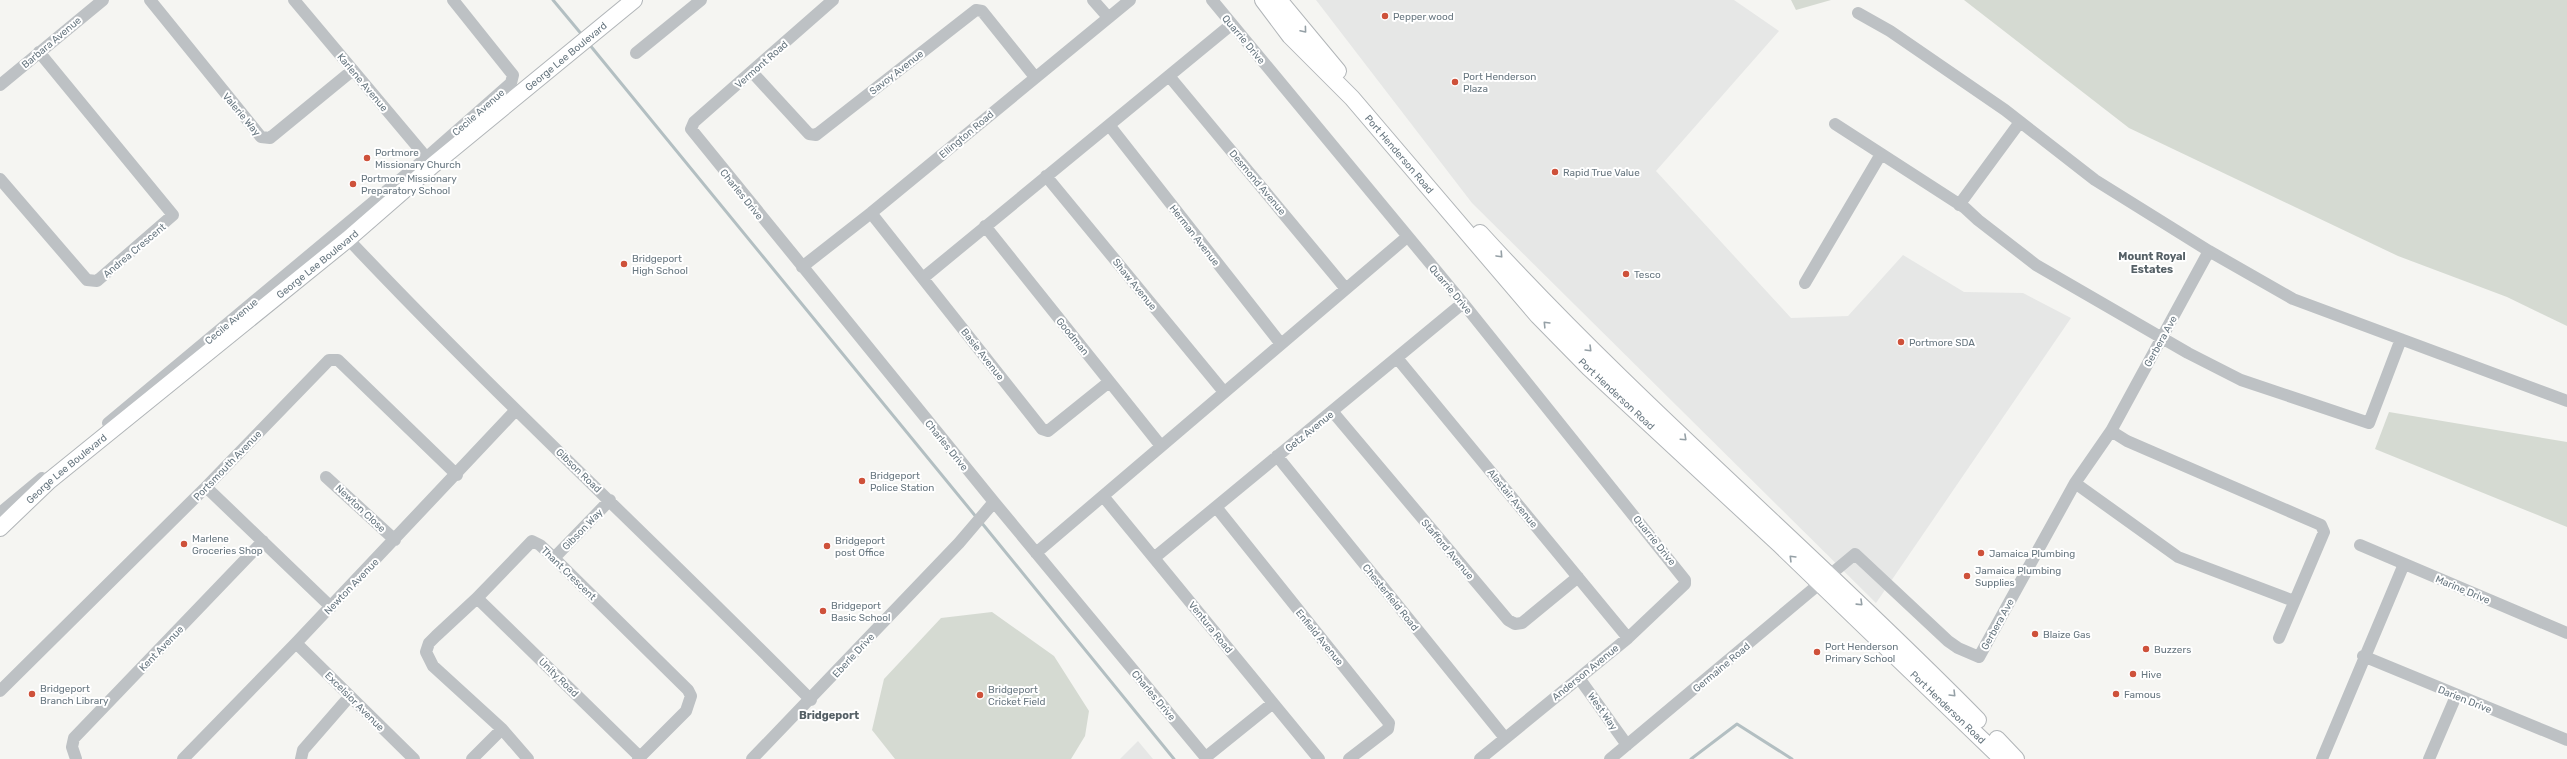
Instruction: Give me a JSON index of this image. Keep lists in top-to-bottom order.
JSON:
{
  "streets": {
    "main road": ["George Lee Boulevard", "Port Henderson Road"],
    "street": [
      "Quarrie Drive",
      "Barbara Avenue",
      "Vermont Road",
      "Savoy Avenue",
      "Karlene Avenue",
      "Cecile Avenue",
      "Valerie Way",
      "Ellington Road",
      "Desmond Avenue",
      "Charles Drive",
      "Herman Avenue",
      "Andrea Crescent",
      "Shaw Avenue",
      "Goodman",
      "Gerbera Ave",
      "Basie Avenue",
      "Getz Avenue",
      "Portsmouth Avenue",
      "Gibson Road",
      "Alastair Avenue",
      "Newton Close",
      "Gibson Way",
      "Stafford Avenue",
      "Thant Crescent",
      "Newton Avenue",
      "Marine Drive",
      "Chesterfield Road",
      "Ventura Road",
      "Enfield Avenue",
      "Kent Avenue",
      "Eberle Drive",
      "Germaine Road",
      "Anderson Avenue",
      "Unity Road",
      "Darien Drive",
      "Excelsior Avenue",
      "West Way"
    ]
  },
  "crossings": [
    ["Quarrie Drive", "Getz Avenue"],
    ["Quarrie Drive", "Anderson Avenue"],
    ["Barbara Avenue", "Andrea Crescent"],
    ["George Lee Boulevard", "Karlene Avenue"],
    ["George Lee Boulevard", "Cecile Avenue"],
    ["George Lee Boulevard", "Gibson Road"],
    ["Vermont Road", "Savoy Avenue"],
    ["Vermont Road", "Charles Drive"],
    ["Savoy Avenue", "Ellington Road"],
    ["Karlene Avenue", "Cecile Avenue"],
    ["Karlene Avenue", "Valerie Way"],
    ["Ellington Road", "Charles Drive"],
    ["Ellington Road", "Basie Avenue"],
    ["Port Henderson Road", "Gerbera Ave"],
    ["Port Henderson Road", "Germaine Road"],
    ["Charles Drive", "Eberle Drive"],
    ["Goodman", "Basie Avenue"],
    ["Gerbera Ave", "Germaine Road"],
    ["Getz Avenue", "Alastair Avenue"],
    ["Getz Avenue", "Stafford Avenue"],
    ["Getz Avenue", "Chesterfield Road"],
    ["Getz Avenue", "Ventura Road"],
    ["Getz Avenue", "Enfield Avenue"],
    ["Portsmouth Avenue", "Newton Avenue"],
    ["Gibson Road", "Gibson Way"],
    ["Gibson Road", "Newton Avenue"],
    ["Gibson Road", "Eberle Drive"],
    ["Alastair Avenue", "Stafford Avenue"],
    ["Alastair Avenue", "Anderson Avenue"],
    ["Newton Close", "Newton Avenue"],
    ["Gibson Way", "Thant Crescent"],
    ["Thant Crescent", "Unity Road"],
    ["Newton Avenue", "Excelsior Avenue"],
    ["Chesterfield Road", "Anderson Avenue"],
    ["Germaine Road", "West Way"],
    ["Anderson Avenue", "West Way"]
  ],
  "districts": ["Mount Royal Estates", "Bridgeport"],
  "places": [
    "Pepper wood",
    "Port Henderson Plaza",
    "Portmore Missionary Church",
    "Rapid True Value",
    "Portmore Missionary Preparatory School",
    "Bridgeport High School",
    "Tesco",
    "Portmore SDA",
    "Bridgeport Police Station",
    "Marlene Groceries Shop",
    "Bridgeport post Office",
    "Jamaica Plumbing",
    "Jamaica Plumbing Supplies",
    "Bridgeport Basic School",
    "Blaize Gas",
    "Buzzers",
    "Port Henderson Primary School",
    "Hive",
    "Bridgeport Branch Library",
    "Famous",
    "Bridgeport Cricket Field"
  ]
}
